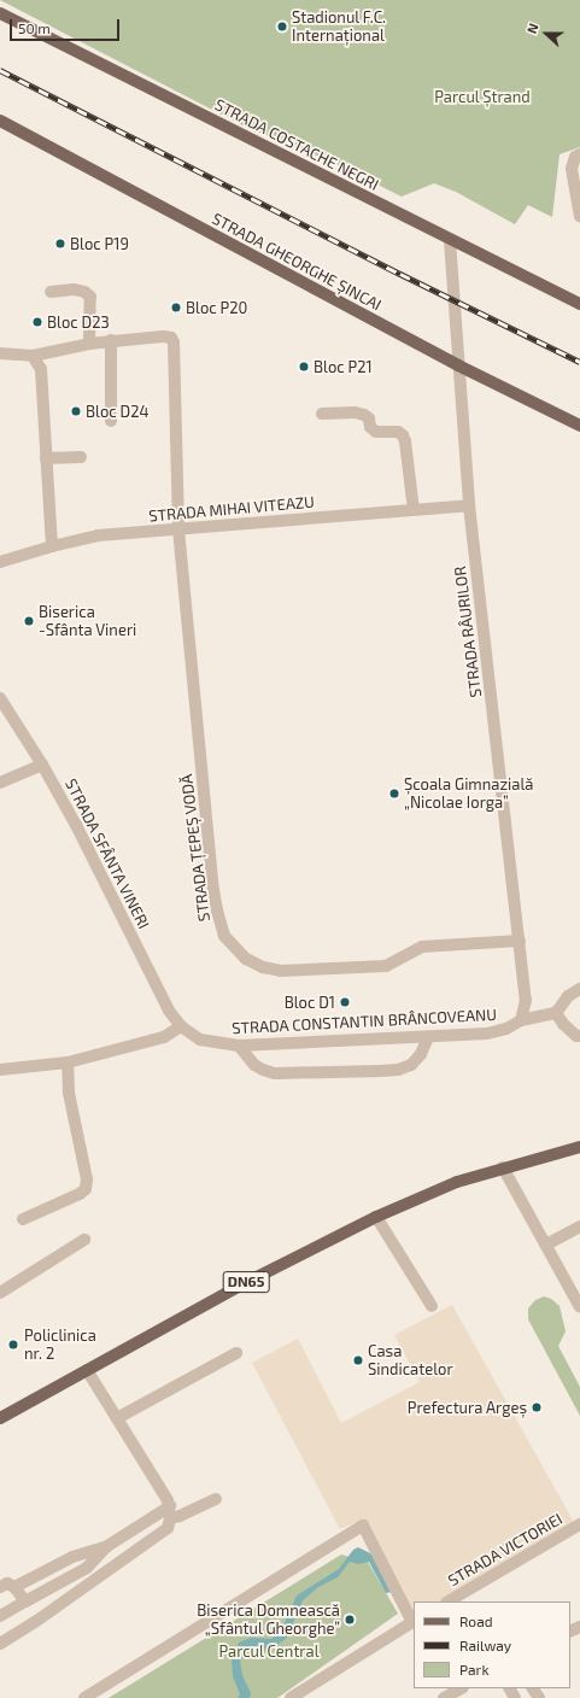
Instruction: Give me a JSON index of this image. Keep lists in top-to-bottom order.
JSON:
{
  "streets": {
    "main road": ["STRADA COSTACHE NEGRI", "STRADA GHEORGHE ȘINCAI", "DN65"],
    "street": [
      "STRADA MIHAI VITEAZU",
      "STRADA RÂURILOR",
      "STRADA ȚEPEȘ VODĂ",
      "STRADA SFÂNTA VINERI",
      "STRADA CONSTANTIN BRÂNCOVEANU",
      "STRADA VICTORIEI"
    ]
  },
  "crossings": [
    ["STRADA COSTACHE NEGRI", "STRADA RÂURILOR"],
    ["STRADA GHEORGHE ȘINCAI", "STRADA RÂURILOR"],
    ["STRADA MIHAI VITEAZU", "STRADA RÂURILOR"],
    ["STRADA MIHAI VITEAZU", "STRADA ȚEPEȘ VODĂ"],
    ["STRADA RÂURILOR", "STRADA ȚEPEȘ VODĂ"],
    ["STRADA RÂURILOR", "STRADA CONSTANTIN BRÂNCOVEANU"],
    ["STRADA SFÂNTA VINERI", "STRADA CONSTANTIN BRÂNCOVEANU"]
  ],
  "parks": ["Parcul Ștrand", "Parcul Central"],
  "places": [
    "Stadionul F.C. Internațional",
    "Bloc P19",
    "Bloc P20",
    "Bloc D23",
    "Bloc P21",
    "Bloc D24",
    "Biserica -Sfânta Vineri",
    "Școala Gimnazială „Nicolae Iorga”",
    "Bloc D1",
    "Policlinica nr. 2",
    "Casa Sindicatelor",
    "Prefectura Argeș",
    "Biserica Domnească „Sfântul Gheorghe”"
  ],
  "legend": ["Road", "Railway", "Park"],
  "scale_bar": "50 m",
  "north": "left"
}
